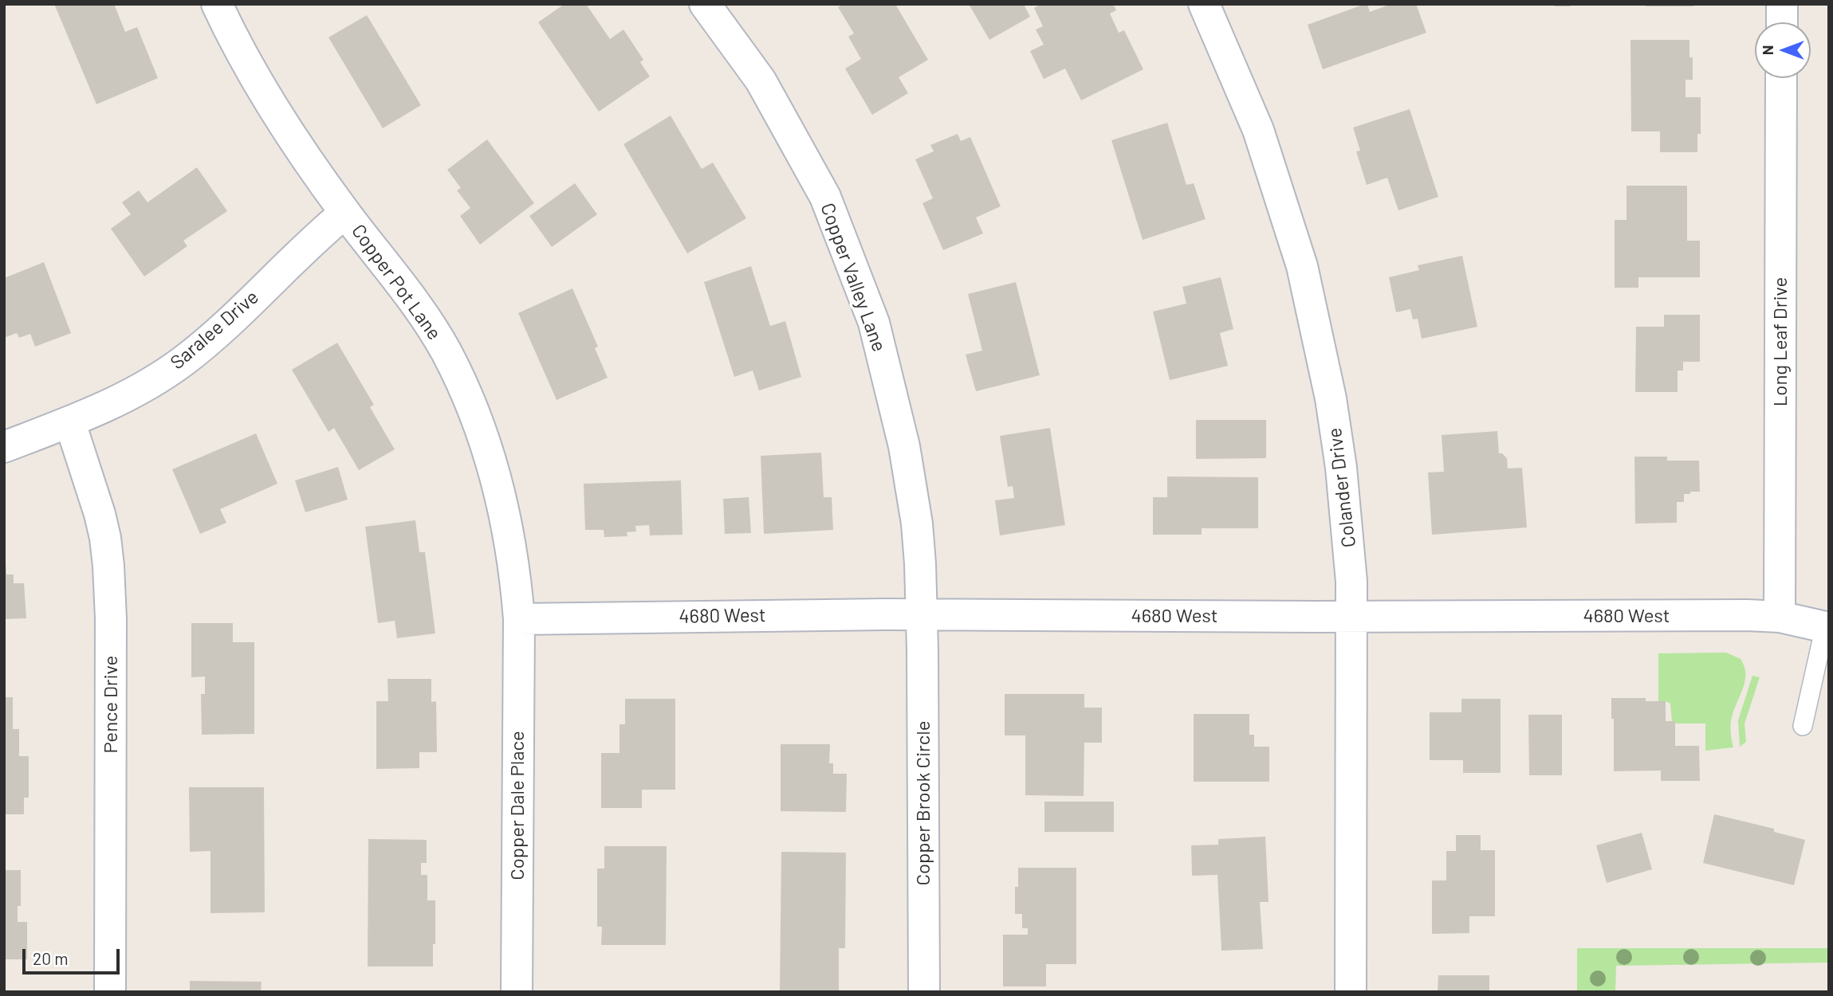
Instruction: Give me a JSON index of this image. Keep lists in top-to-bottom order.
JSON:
{
  "streets": {
    "street": [
      "Copper Valley Lane",
      "Copper Pot Lane",
      "Saralee Drive",
      "Long Leaf Drive",
      "Colander Drive",
      "4680 West",
      "Pence Drive",
      "Copper Brook Circle",
      "Copper Dale Place"
    ]
  },
  "crossings": [
    ["Copper Valley Lane", "4680 West"],
    ["Copper Valley Lane", "Copper Brook Circle"],
    ["Copper Pot Lane", "Saralee Drive"],
    ["Copper Pot Lane", "4680 West"],
    ["Copper Pot Lane", "Copper Dale Place"],
    ["Saralee Drive", "Pence Drive"],
    ["Long Leaf Drive", "4680 West"],
    ["Colander Drive", "4680 West"],
    ["4680 West", "Copper Brook Circle"],
    ["4680 West", "Copper Dale Place"]
  ],
  "scale_bar": "20 m",
  "north": "left"
}
